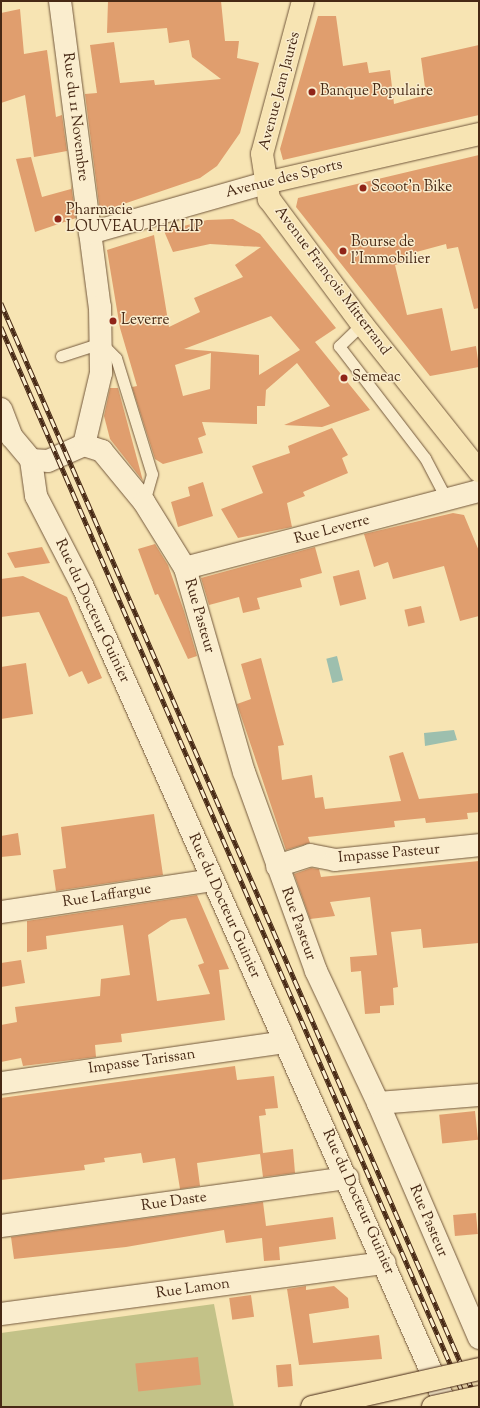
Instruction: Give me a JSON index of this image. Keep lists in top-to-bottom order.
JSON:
{
  "streets": {
    "main road": ["Avenue Jean Jaurès", "Avenue des Sports", "Avenue François Mitterrand"],
    "street": [
      "Rue du 11 Novembre",
      "Rue Leverre",
      "Rue du Docteur Guinier",
      "Rue Pasteur",
      "Impasse Pasteur",
      "Rue Laffargue",
      "Impasse Tarissan",
      "Rue Daste",
      "Rue Lamon"
    ]
  },
  "crossings": [
    ["Avenue Jean Jaurès", "Avenue des Sports"],
    ["Avenue Jean Jaurès", "Avenue François Mitterrand"],
    ["Rue du 11 Novembre", "Avenue des Sports"],
    ["Rue du 11 Novembre", "Rue Pasteur"],
    ["Avenue des Sports", "Avenue François Mitterrand"],
    ["Rue Leverre", "Rue Pasteur"],
    ["Rue du Docteur Guinier", "Rue Laffargue"],
    ["Rue du Docteur Guinier", "Impasse Tarissan"],
    ["Rue du Docteur Guinier", "Rue Daste"],
    ["Rue du Docteur Guinier", "Rue Lamon"],
    ["Rue Pasteur", "Impasse Pasteur"]
  ],
  "places": [
    "Banque Populaire",
    "Scoot'n Bike",
    "Pharmacie LOUVEAU PHALIP",
    "Bourse de l'Immobilier",
    "Leverre",
    "Semeac"
  ]
}
